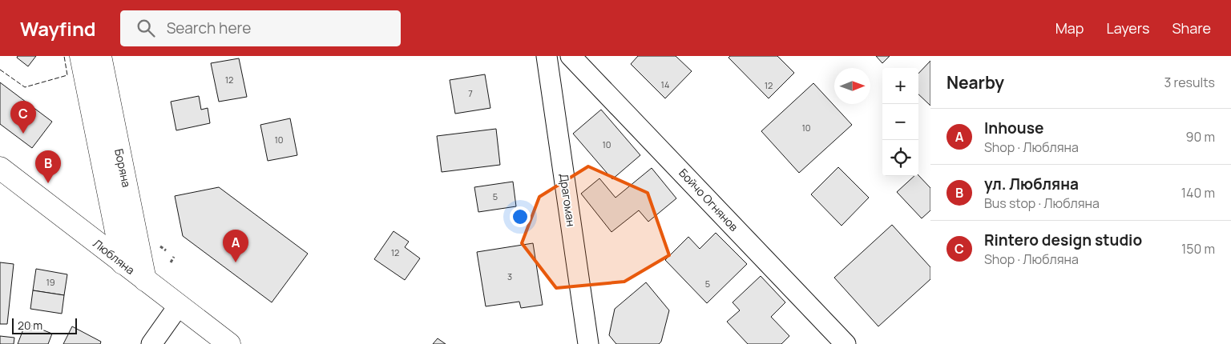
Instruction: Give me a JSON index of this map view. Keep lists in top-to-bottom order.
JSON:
{
  "streets": {
    "street": [
      "Боряна",
      "Драгоман",
      "Бойчо Огнянов",
      "Любляна"
    ]
  },
  "crossings": [
    ["Боряна", "Любляна"]
  ],
  "house_numbers": [
    "12",
    "14",
    "12",
    "7",
    "10",
    "10",
    "10",
    "5",
    "12",
    "3",
    "19",
    "5"
  ],
  "scale_bar": "20 m",
  "north": "right",
  "page": {
    "header": "Wayfind",
    "search": "Search here",
    "nav": ["Map", "Layers", "Share"],
    "heading": ["Nearby", "3 results"],
    "map_buttons": ["+", "−"],
    "pins": ["C", "B", "A"],
    "list": [
      {
        "mark": "A",
        "name": "Inhouse",
        "note": "Shop · Любляна",
        "value": "90 m"
      },
      {
        "mark": "B",
        "name": "ул. Любляна",
        "note": "Bus stop · Любляна",
        "value": "140 m"
      },
      {
        "mark": "C",
        "name": "Rintero design studio",
        "note": "Shop · Любляна",
        "value": "150 m"
      }
    ],
    "scale": "20 m"
  }
}
